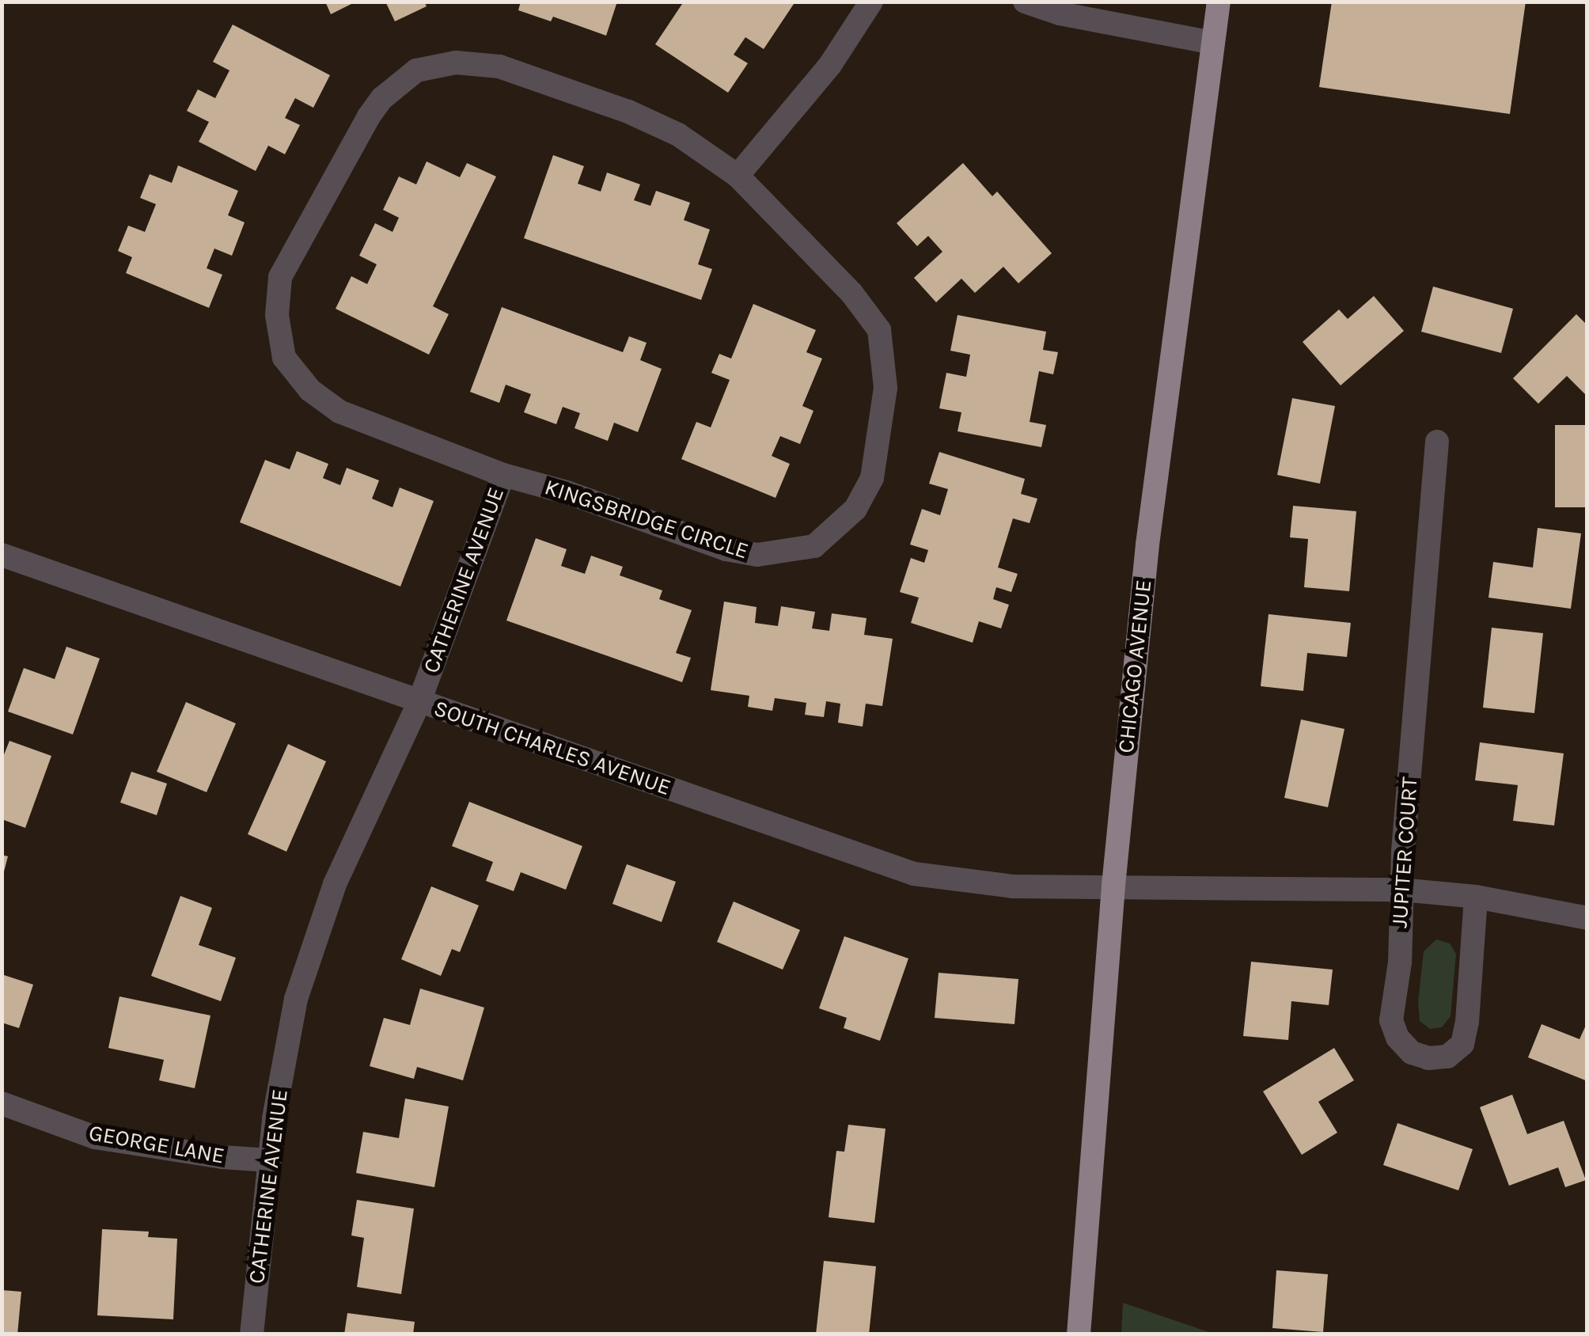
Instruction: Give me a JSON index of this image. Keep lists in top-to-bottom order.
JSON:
{
  "streets": {
    "main road": ["CHICAGO AVENUE"],
    "street": [
      "KINGSBRIDGE CIRCLE",
      "CATHERINE AVENUE",
      "SOUTH CHARLES AVENUE",
      "JUPITER COURT",
      "GEORGE LANE"
    ]
  },
  "crossings": [
    ["KINGSBRIDGE CIRCLE", "CATHERINE AVENUE"],
    ["CATHERINE AVENUE", "SOUTH CHARLES AVENUE"],
    ["CATHERINE AVENUE", "GEORGE LANE"],
    ["CHICAGO AVENUE", "SOUTH CHARLES AVENUE"],
    ["SOUTH CHARLES AVENUE", "JUPITER COURT"]
  ]
}
